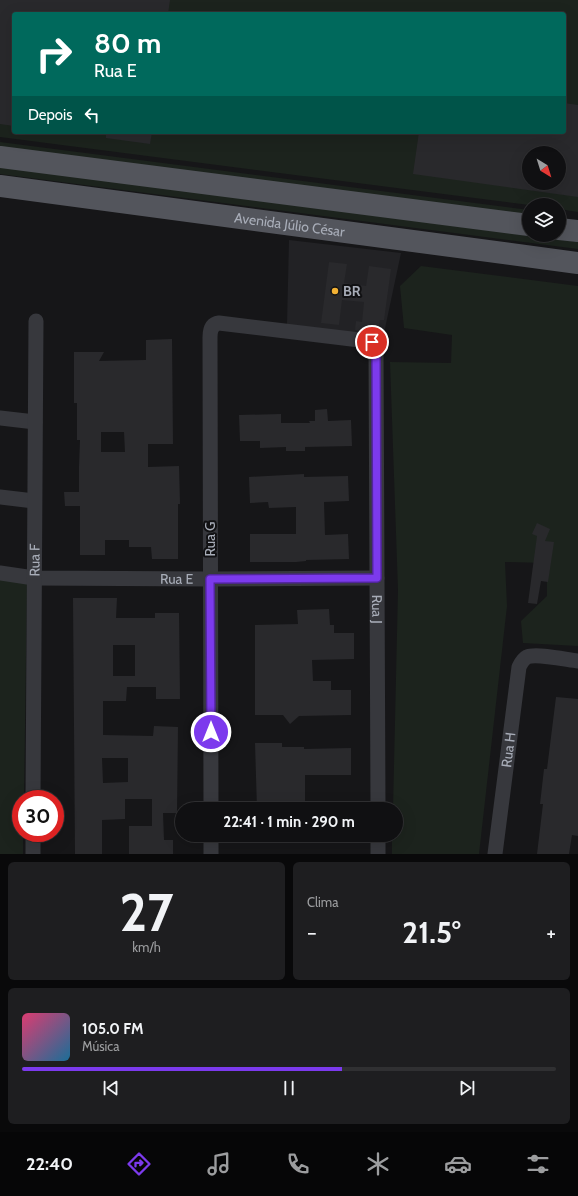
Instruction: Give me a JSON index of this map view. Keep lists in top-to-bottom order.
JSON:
{
  "streets": {
    "main road": ["Avenida Júlio César"],
    "street": [
      "Rua G",
      "Rua F",
      "Rua E",
      "Rua J",
      "Rua H"
    ]
  },
  "crossings": [
    ["Rua G", "Rua E"],
    ["Rua G", "Rua J"],
    ["Rua F", "Rua E"],
    ["Rua E", "Rua J"]
  ],
  "places": ["BR"],
  "north": "bottom right",
  "page": {
    "turn": ["80 m", "Rua E"],
    "then": "Depois",
    "limit": "30",
    "trip": "22:41 · 1 min · 290 m",
    "tile": [
      ["27", "km/h"],
      "Clima"
    ],
    "heat": ["−", "21.5°", "+"],
    "song": ["105.0 FM", "Música"],
    "tabs": "22:40"
  }
}
